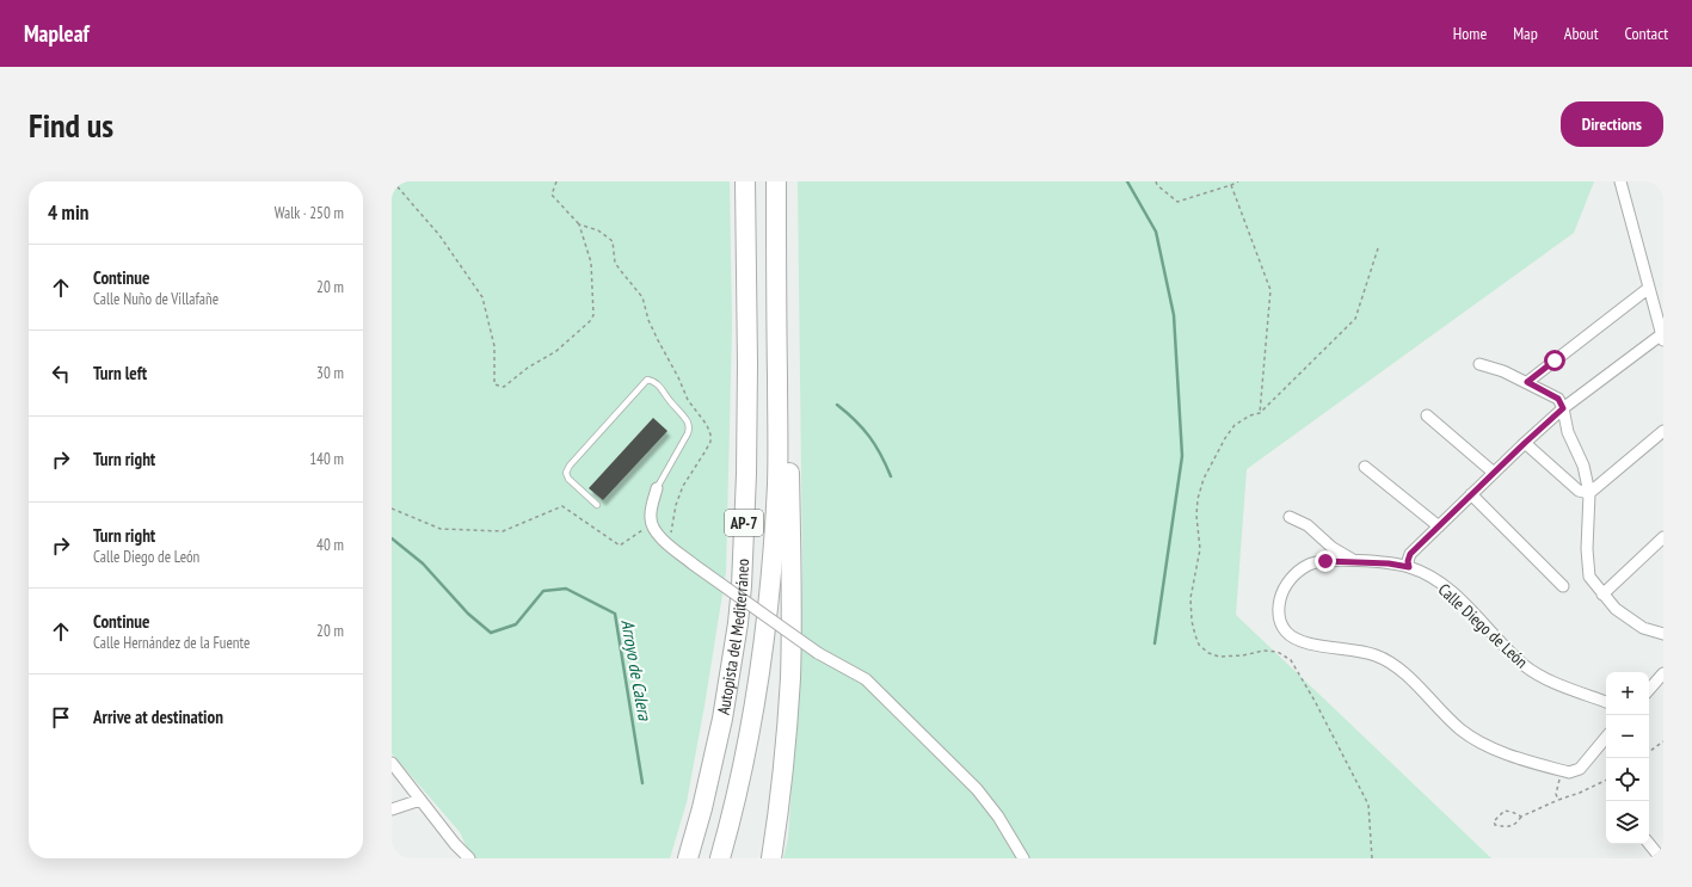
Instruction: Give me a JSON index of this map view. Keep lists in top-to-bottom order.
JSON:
{
  "streets": {
    "highway": ["AP-7", "Autopista del Mediterráneo"],
    "street": ["Calle Diego de León"]
  },
  "water": ["Arroyo de Calera"],
  "page": {
    "header": "Mapleaf",
    "nav": [
      "Home",
      "Map",
      "About",
      "Contact"
    ],
    "buttons": "Directions",
    "title": "Find us",
    "heading": ["4 min", "Walk · 250 m"],
    "list": [
      ["Continue", "Calle Nuño de Villafañe", "20 m"],
      ["Turn left", "30 m"],
      ["Turn right", "140 m"],
      ["Turn right", "Calle Diego de León", "40 m"],
      ["Continue", "Calle Hernández de la Fuente", "20 m"],
      "Arrive at destination"
    ],
    "map_buttons": ["+", "−"]
  }
}
